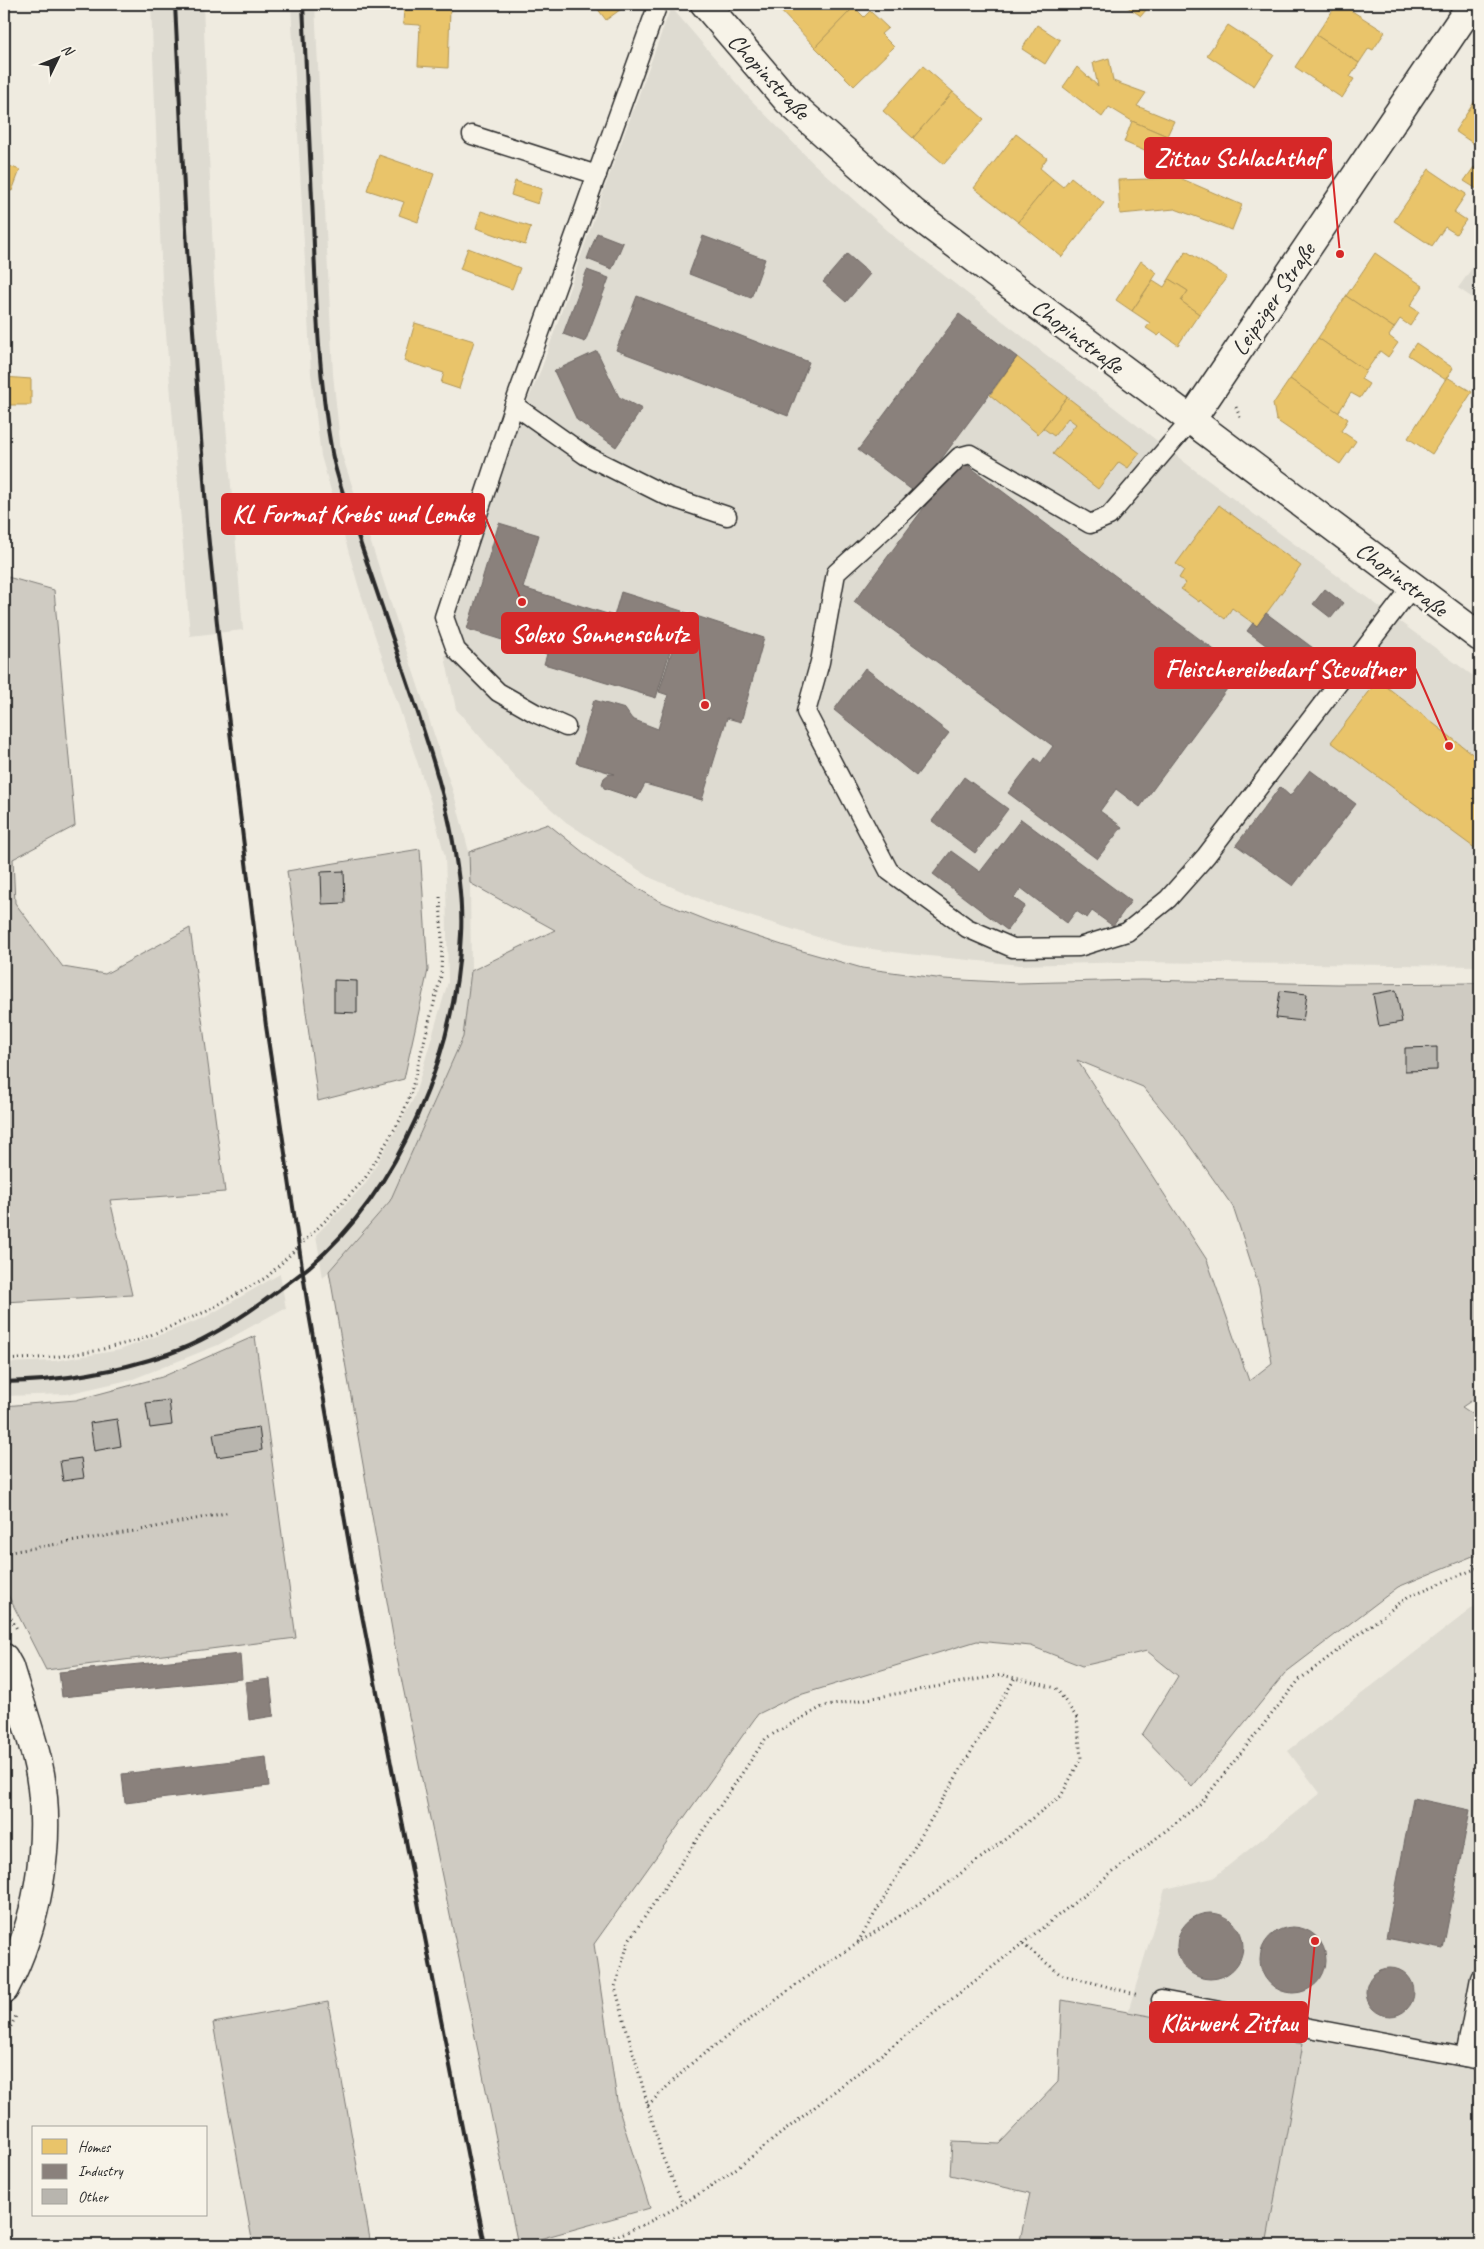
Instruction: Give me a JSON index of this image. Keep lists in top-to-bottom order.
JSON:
{
  "streets": {
    "street": ["Chopinstraße", "Leipziger Straße"]
  },
  "crossings": [
    ["Chopinstraße", "Leipziger Straße"]
  ],
  "places": [
    "Zittau Schlachthof",
    "KL Format Krebs und Lemke",
    "Solexo Sonnenschutz",
    "Fleischereibedarf Steudtner",
    "Klärwerk Zittau"
  ],
  "legend": ["Homes", "Industry", "Other"],
  "north": "top right"
}
